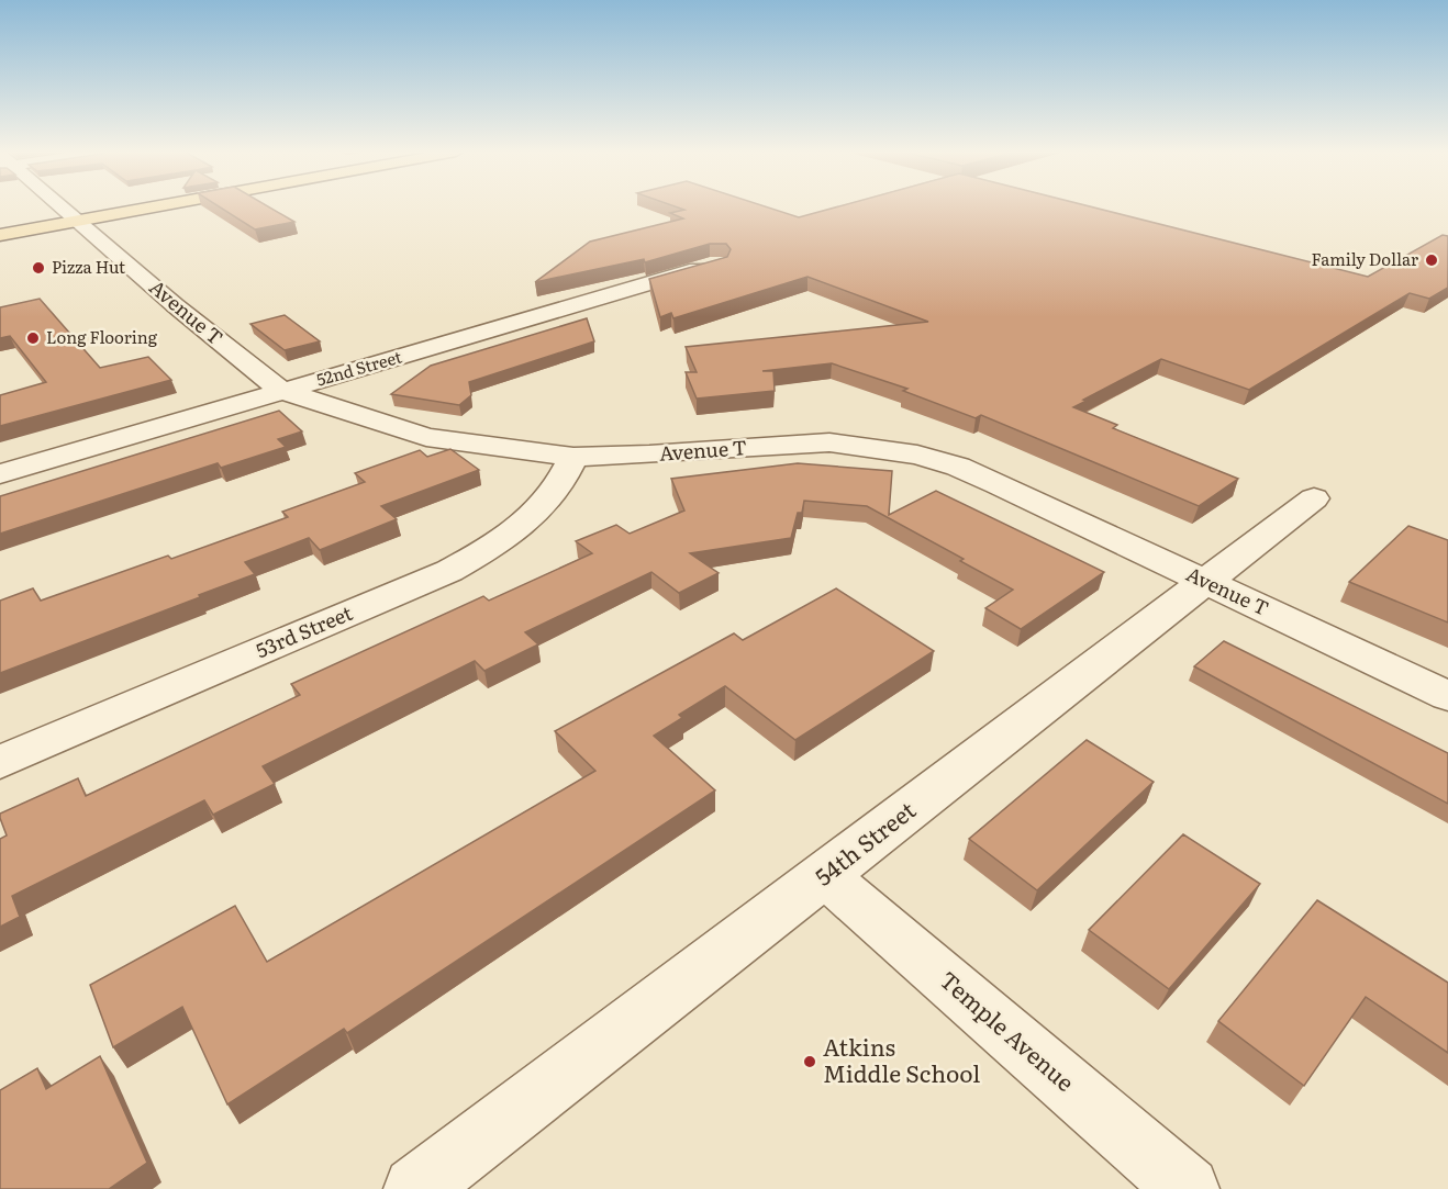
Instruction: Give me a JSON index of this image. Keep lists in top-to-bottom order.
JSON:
{
  "streets": {
    "street": [
      "Avenue T",
      "52nd Street",
      "53rd Street",
      "54th Street",
      "Temple Avenue"
    ]
  },
  "crossings": [
    ["Avenue T", "52nd Street"],
    ["Avenue T", "53rd Street"],
    ["Avenue T", "54th Street"],
    ["54th Street", "Temple Avenue"]
  ],
  "places": [
    "Family Dollar",
    "Pizza Hut",
    "Long Flooring",
    "Atkins Middle School"
  ]
}
